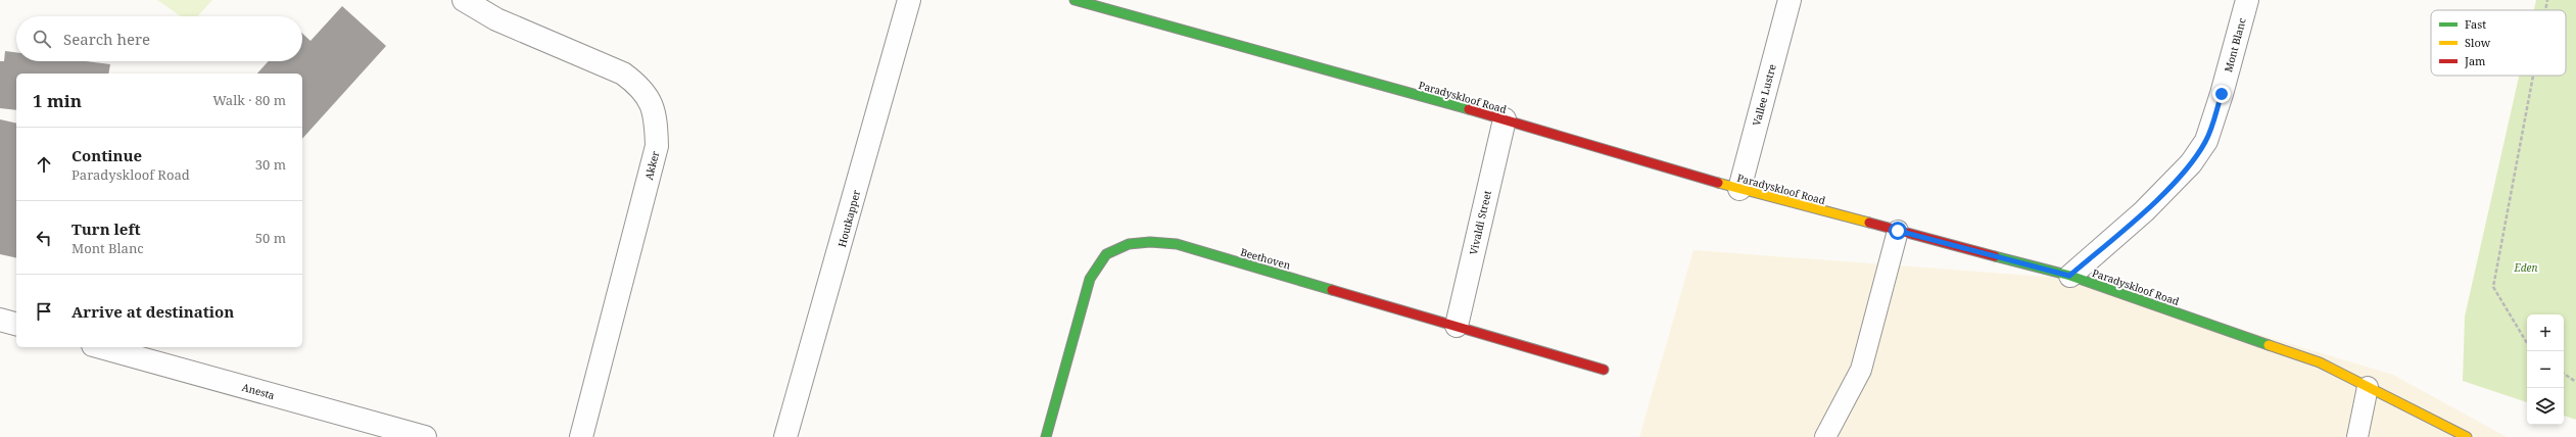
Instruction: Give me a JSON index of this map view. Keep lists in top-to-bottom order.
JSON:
{
  "streets": {
    "street": [
      "Mont Blanc",
      "Vallee Lustre",
      "Paradyskloof Road",
      "Akker",
      "Houtkapper",
      "Vivaldi Street",
      "Beethoven",
      "Anesta"
    ]
  },
  "crossings": [
    ["Mont Blanc", "Paradyskloof Road"],
    ["Vallee Lustre", "Paradyskloof Road"],
    ["Paradyskloof Road", "Vivaldi Street"],
    ["Vivaldi Street", "Beethoven"]
  ],
  "parks": ["Eden"],
  "legend": ["Fast", "Slow", "Jam"],
  "page": {
    "search": "Search here",
    "heading": ["1 min", "Walk · 80 m"],
    "list": [
      ["Continue", "Paradyskloof Road", "30 m"],
      ["Turn left", "Mont Blanc", "50 m"],
      "Arrive at destination"
    ],
    "map_buttons": ["+", "−"]
  }
}
